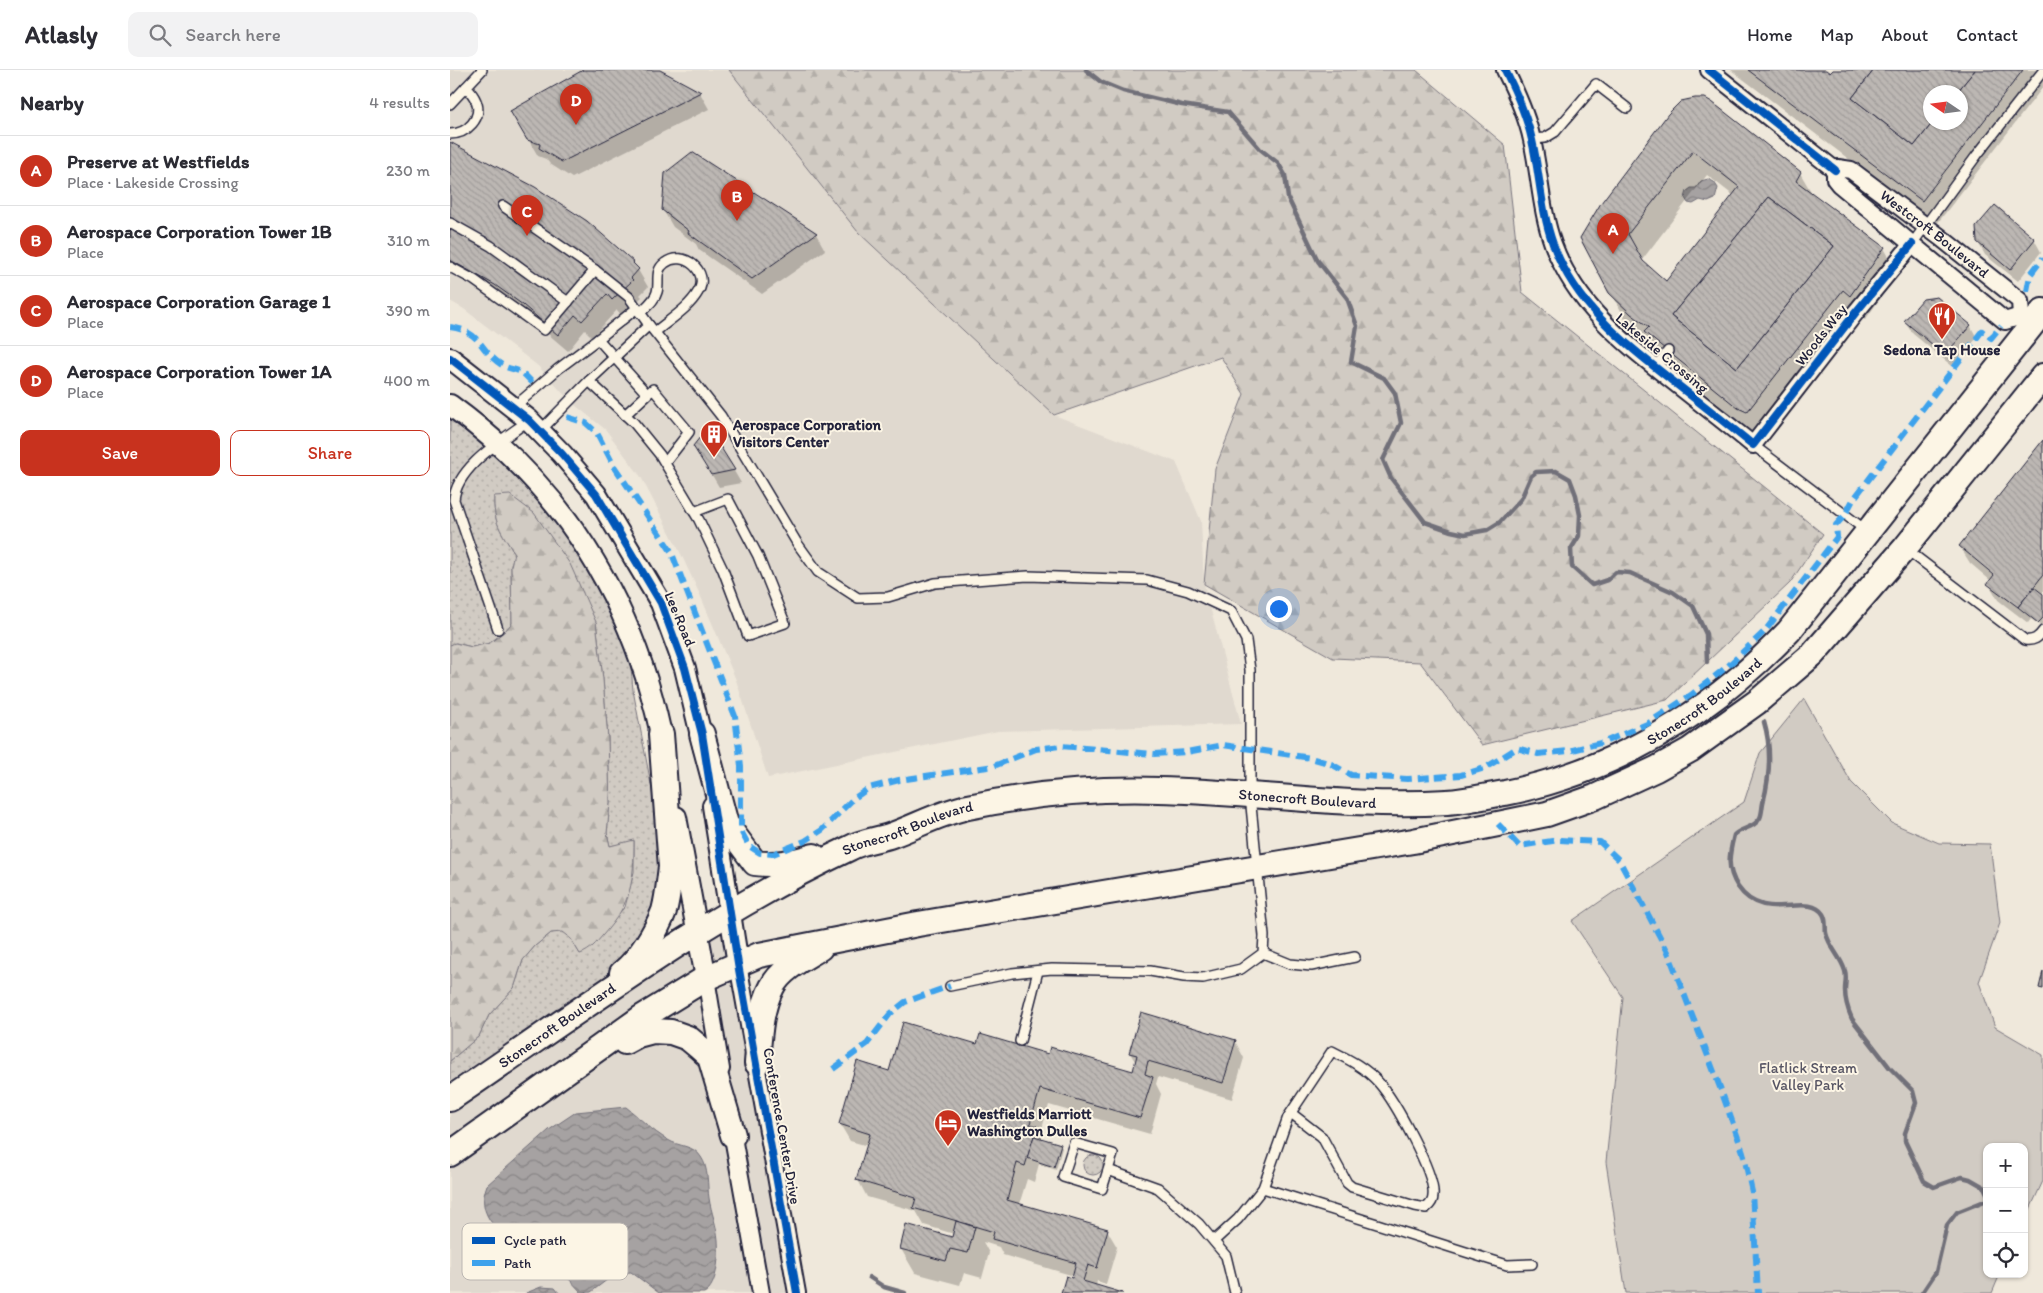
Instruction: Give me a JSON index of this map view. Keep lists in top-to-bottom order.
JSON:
{
  "streets": {
    "main road": ["Stonecroft Boulevard"],
    "street": [
      "Westcroft Boulevard",
      "Woods Way",
      "Lakeside Crossing",
      "Lee Road",
      "Conference Center Drive"
    ]
  },
  "crossings": [
    ["Westcroft Boulevard", "Woods Way"],
    ["Westcroft Boulevard", "Stonecroft Boulevard"],
    ["Woods Way", "Lakeside Crossing"],
    ["Lakeside Crossing", "Stonecroft Boulevard"],
    ["Lee Road", "Stonecroft Boulevard"],
    ["Lee Road", "Conference Center Drive"],
    ["Stonecroft Boulevard", "Conference Center Drive"]
  ],
  "parks": ["Flatlick Stream Valley Park"],
  "places": {
    "restaurant": ["Sedona Tap House"],
    "building": ["Aerospace Corporation Visitors Center"],
    "hotel": ["Westfields Marriott Washington Dulles"]
  },
  "legend": ["Cycle path", "Path"],
  "north": "left",
  "page": {
    "header": "Atlasly",
    "search": "Search here",
    "nav": [
      "Home",
      "Map",
      "About",
      "Contact"
    ],
    "heading": ["Nearby", "4 results"],
    "pins": [
      "D",
      "B",
      "C",
      "A"
    ],
    "list": [
      {
        "mark": "A",
        "name": "Preserve at Westfields",
        "note": "Place · Lakeside Crossing",
        "value": "230 m"
      },
      {
        "mark": "B",
        "name": "Aerospace Corporation Tower 1B",
        "note": "Place",
        "value": "310 m"
      },
      {
        "mark": "C",
        "name": "Aerospace Corporation Garage 1",
        "note": "Place",
        "value": "390 m"
      },
      {
        "mark": "D",
        "name": "Aerospace Corporation Tower 1A",
        "note": "Place",
        "value": "400 m"
      }
    ],
    "buttons": ["Save", "Share"],
    "map_buttons": ["+", "−"]
  }
}
